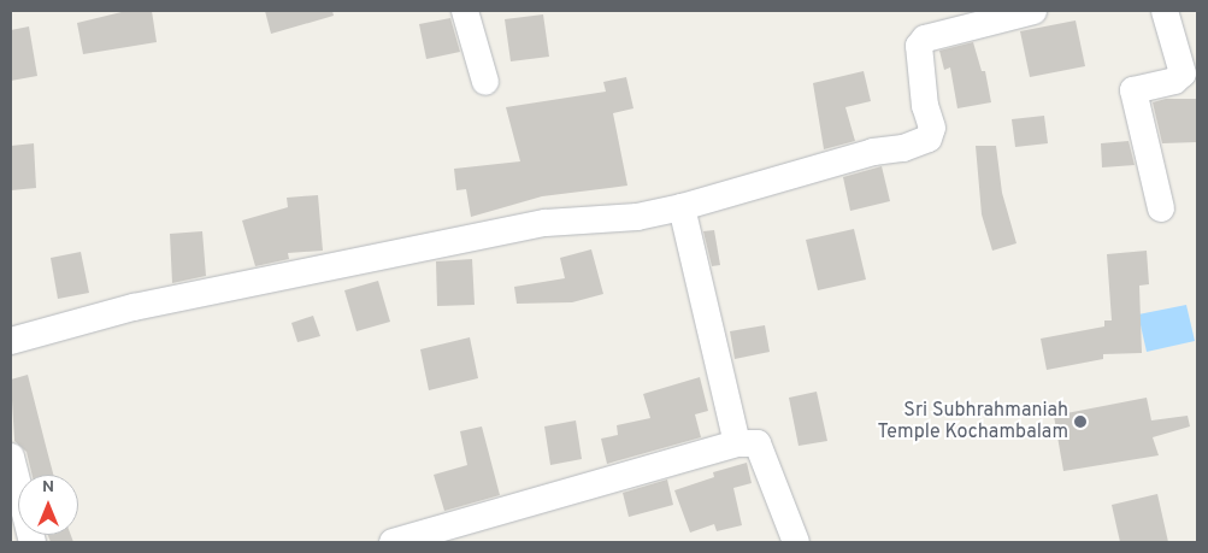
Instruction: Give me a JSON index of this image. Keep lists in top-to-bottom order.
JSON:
{
  "places": ["Sri Subhrahmaniah Temple Kochambalam"],
  "north": "top"
}
